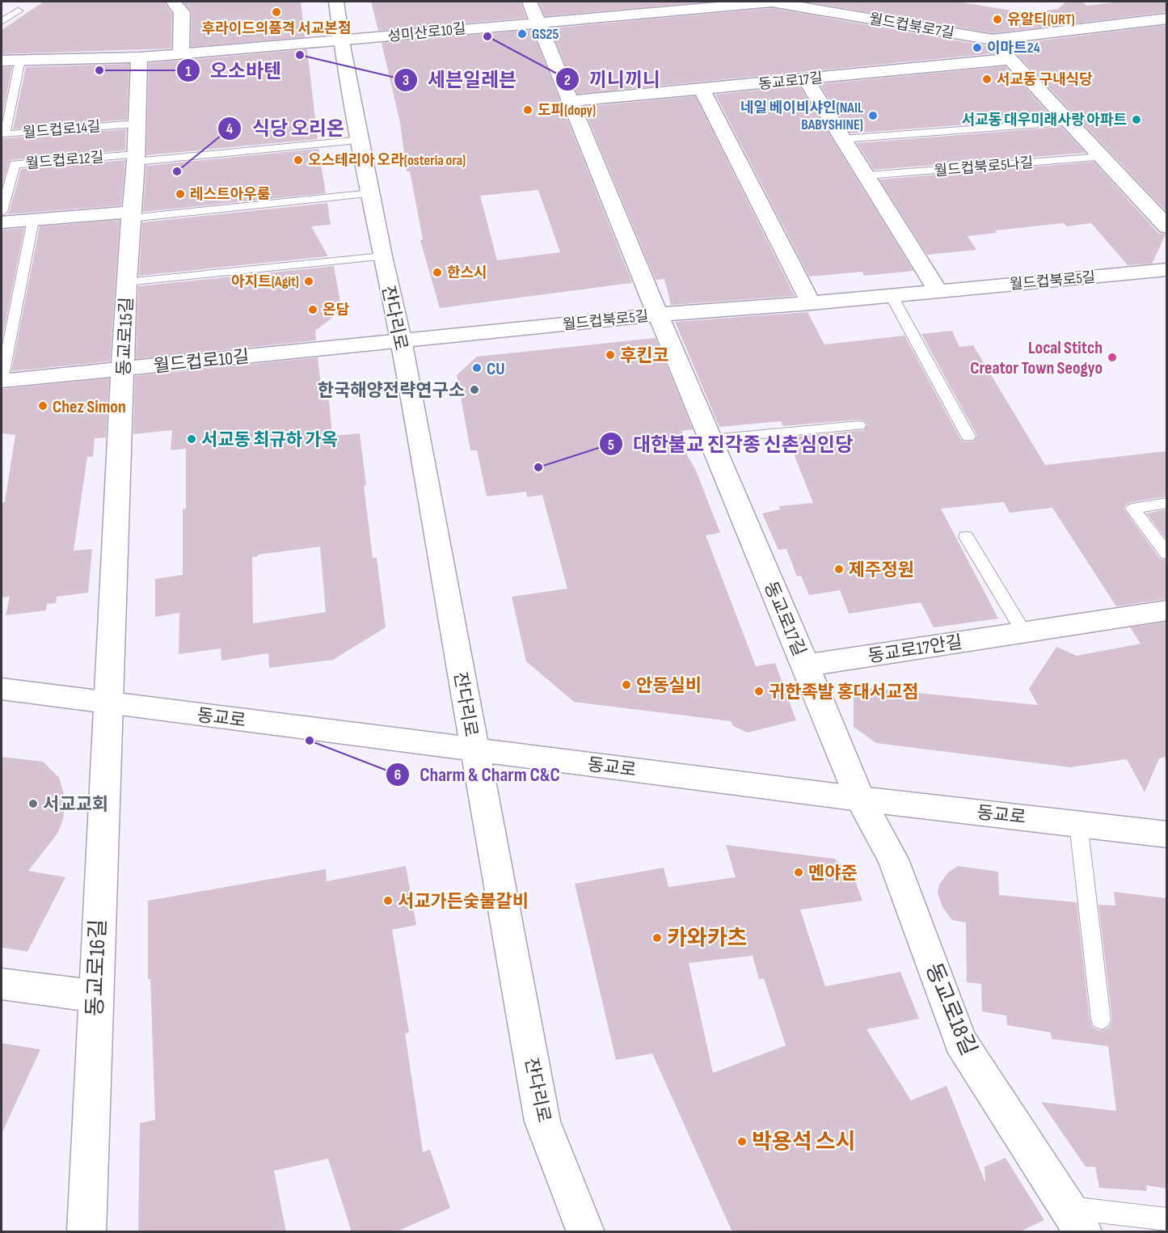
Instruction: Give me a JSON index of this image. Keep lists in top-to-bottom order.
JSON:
{
  "streets": {
    "street": [
      "월드컵북로7길",
      "성미산로10길",
      "동교로17길",
      "월드컵북로5길",
      "잔다리로",
      "동교로15길",
      "월드컵로10길",
      "동교로17안길",
      "동교로",
      "동교로16길",
      "동교로18길"
    ],
    "lane": ["월드컵로14길", "월드컵로12길", "월드컵북로5나길"]
  },
  "crossings": [
    ["월드컵북로7길", "성미산로10길"],
    ["성미산로10길", "동교로17길"],
    ["성미산로10길", "잔다리로"],
    ["동교로17길", "월드컵북로5길"],
    ["동교로17길", "동교로17안길"],
    ["동교로17길", "동교로"],
    ["동교로17길", "동교로18길"],
    ["월드컵로14길", "동교로15길"],
    ["월드컵로12길", "동교로15길"],
    ["월드컵북로5길", "잔다리로"],
    ["월드컵북로5길", "월드컵로10길"],
    ["잔다리로", "월드컵로10길"],
    ["잔다리로", "동교로"],
    ["동교로15길", "월드컵로10길"],
    ["동교로15길", "동교로"],
    ["동교로15길", "동교로16길"],
    ["동교로", "동교로16길"],
    ["동교로", "동교로18길"]
  ],
  "places": [
    "후라이드의품격 서교본점",
    "유알티(URT)",
    "GS25",
    "끼니끼니",
    "이마트24",
    "세븐일레븐",
    "오소바텐",
    "서교동 구내식당",
    "도피(dopy)",
    "네일 베이비샤인(NAIL BABYSHINE)",
    "서교동 대우미래사랑 아파트",
    "오스테리아 오라(osteria ora)",
    "식당 오리온",
    "레스트아우룸",
    "한스시",
    "아지트(Agit)",
    "온담",
    "후킨코",
    "Local Stitch Creator Town Seogyo",
    "CU",
    "한국해양전략연구소",
    "Chez Simon",
    "서교동 최규하 가옥",
    "대한불교 진각종 신촌심인당",
    "제주정원",
    "안동실비",
    "귀한족발 홍대서교점",
    "Charm & Charm C&C",
    "서교교회",
    "멘야준",
    "서교가든숯불갈비",
    "카와카츠",
    "박용석 스시"
  ]
}
